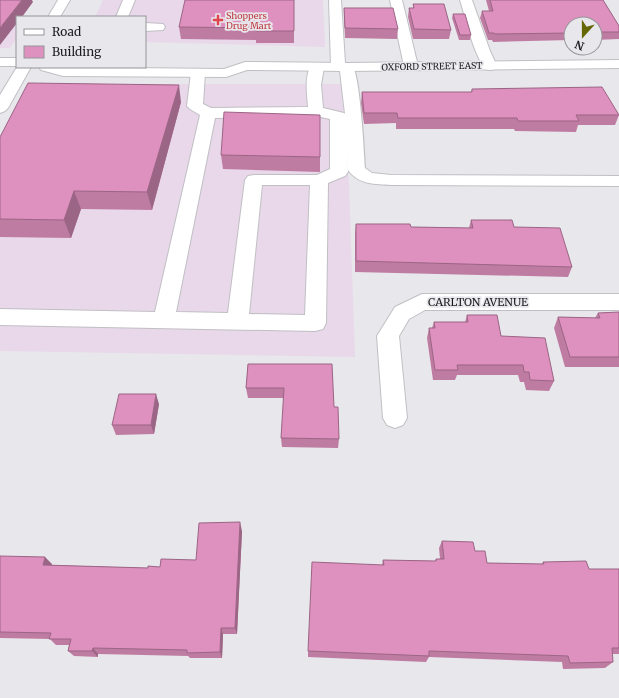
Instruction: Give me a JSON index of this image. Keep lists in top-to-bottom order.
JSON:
{
  "streets": {
    "main road": ["OXFORD STREET EAST", "CARLTON AVENUE"]
  },
  "places": {
    "health": ["Shoppers Drug Mart"]
  },
  "legend": ["Road", "Building"],
  "north": "bottom"
}
